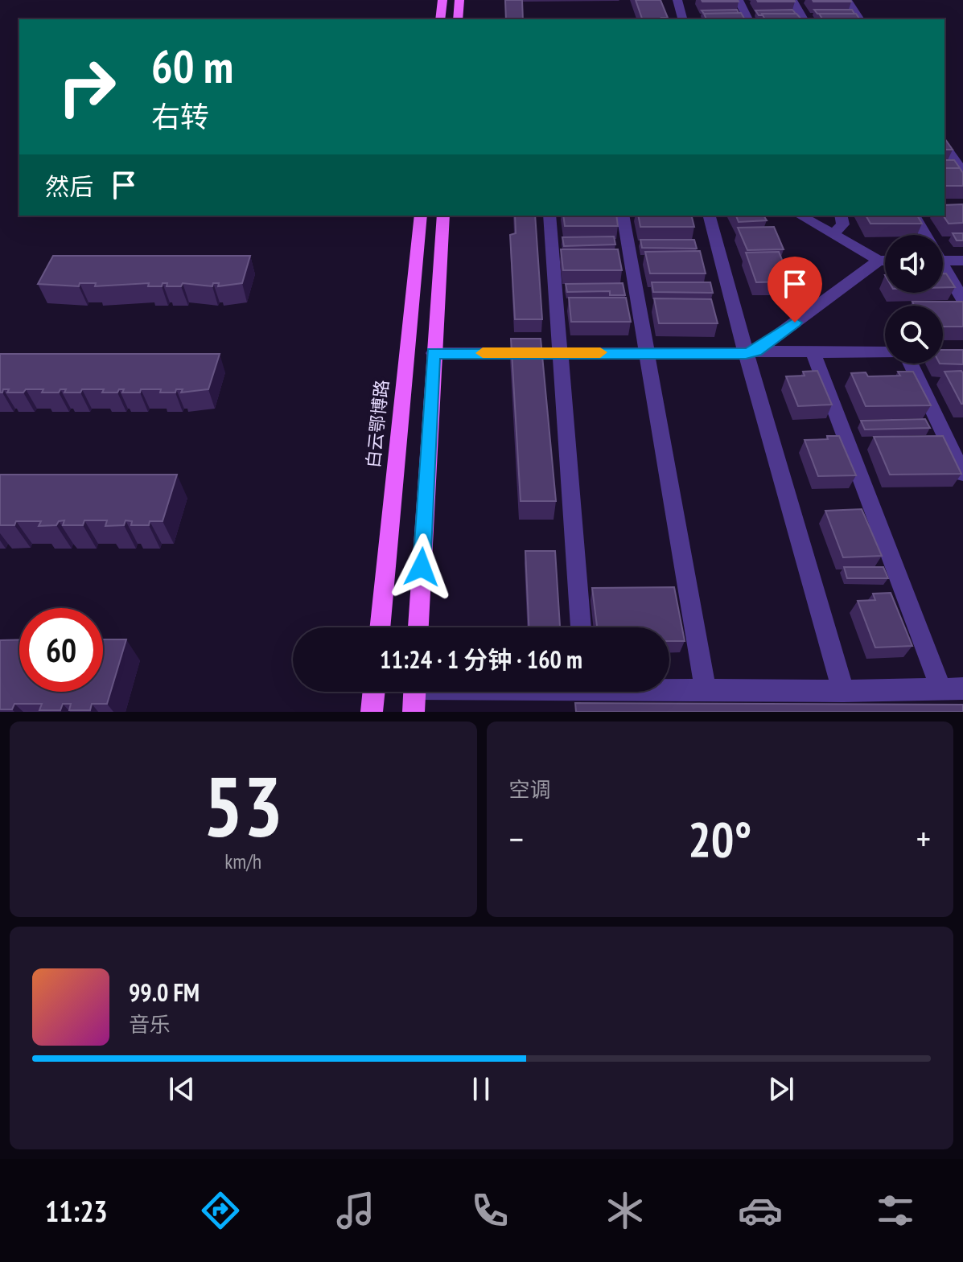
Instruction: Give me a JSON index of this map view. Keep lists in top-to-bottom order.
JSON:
{
  "streets": {
    "main road": ["白云鄂博路"]
  },
  "page": {
    "turn": ["60 m", "右转"],
    "then": "然后",
    "limit": "60",
    "trip": "11:24 · 1 分钟 · 160 m",
    "tile": [
      ["53", "km/h"],
      "空调"
    ],
    "heat": ["−", "20°", "+"],
    "song": ["99.0 FM", "音乐"],
    "tabs": "11:23"
  }
}
